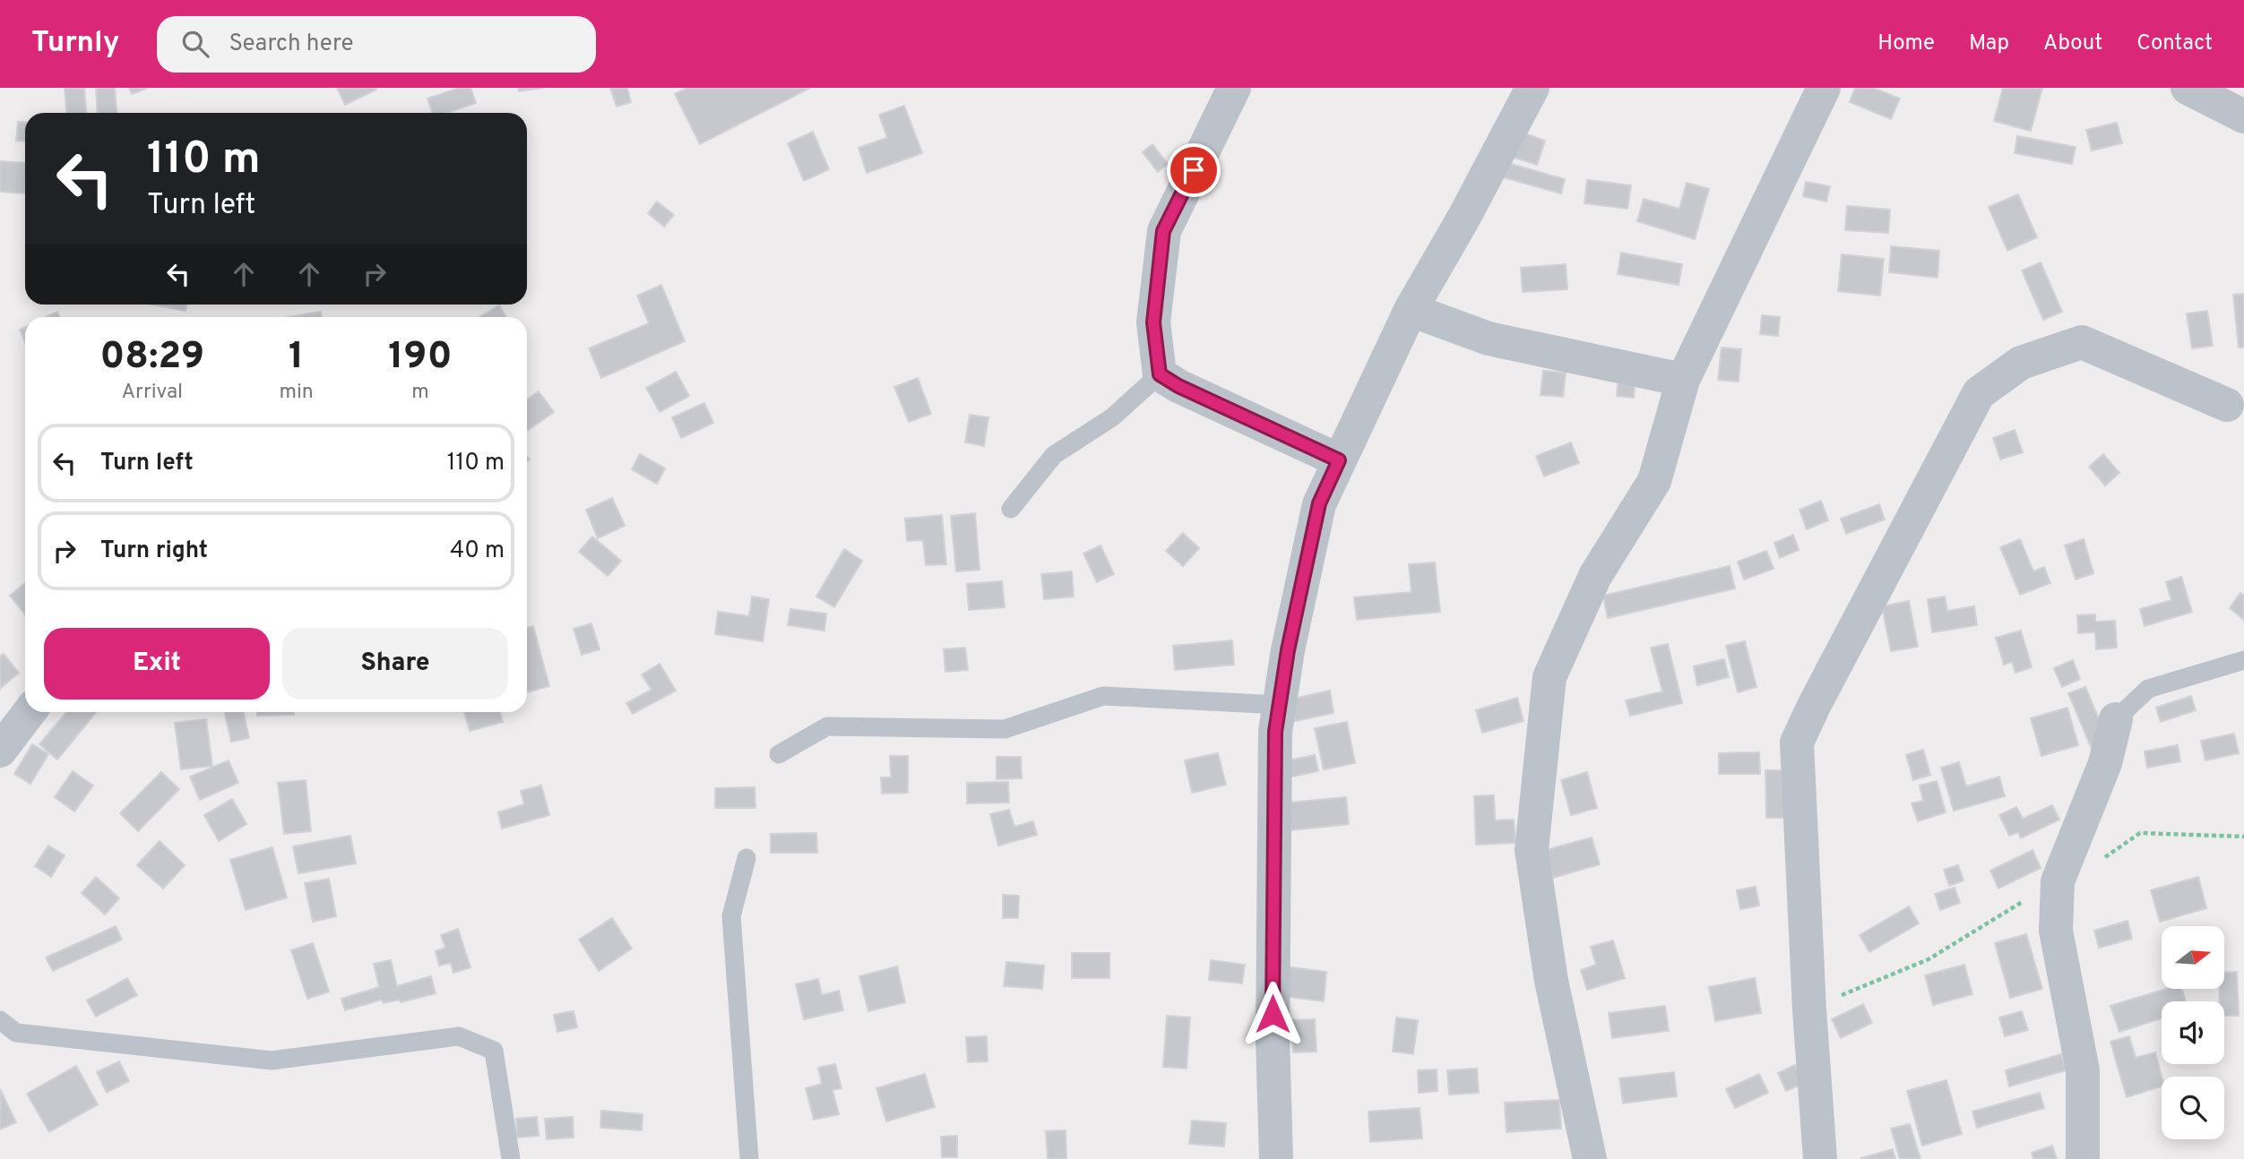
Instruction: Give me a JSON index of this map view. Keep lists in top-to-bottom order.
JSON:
{
  "north": "right",
  "page": {
    "header": "Turnly",
    "search": "Search here",
    "nav": [
      "Home",
      "Map",
      "About",
      "Contact"
    ],
    "turn": ["110 m", "Turn left"],
    "eta": [
      "08:29",
      "Arrival",
      "1",
      "min",
      "190",
      "m"
    ],
    "list": [
      {
        "name": "Turn left",
        "value": "110 m"
      },
      {
        "name": "Turn right",
        "value": "40 m"
      }
    ],
    "buttons": ["Exit", "Share"]
  }
}
